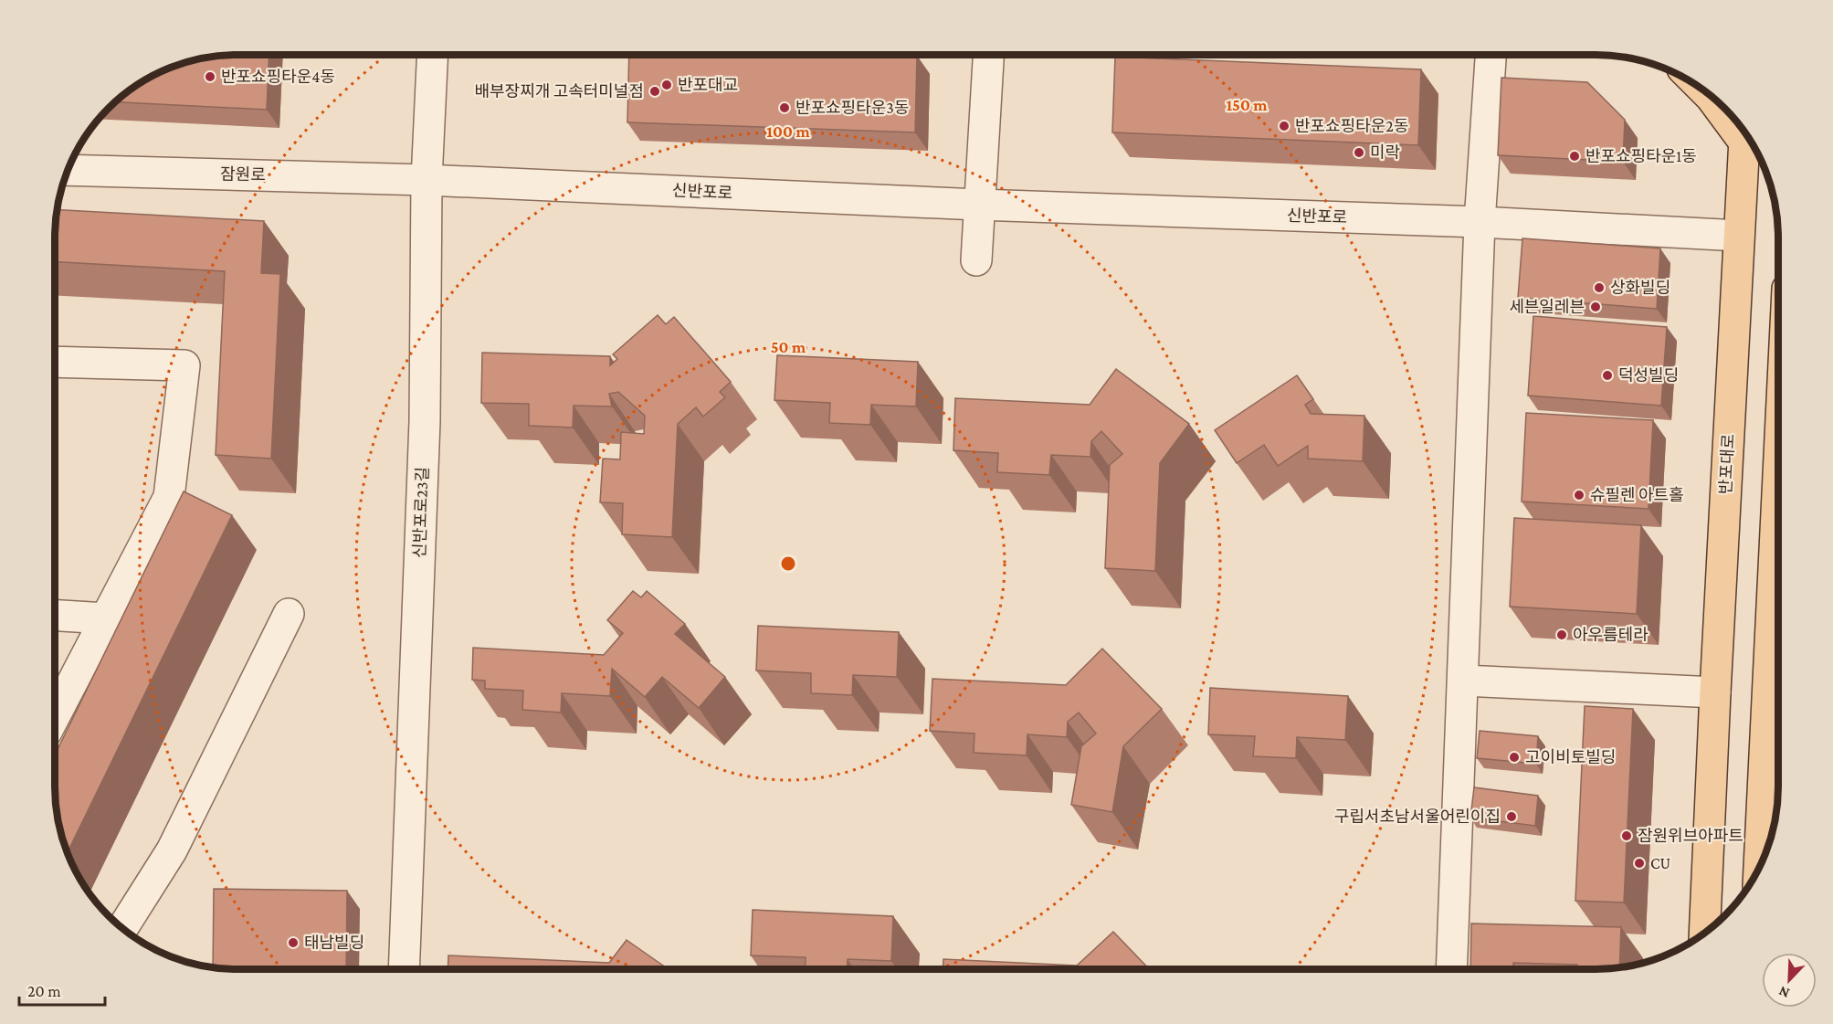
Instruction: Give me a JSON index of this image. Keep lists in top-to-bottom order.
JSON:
{
  "streets": {
    "main road": ["반포대로"],
    "street": ["잠원로", "신반포로", "신반포로23길"]
  },
  "crossings": [
    ["잠원로", "신반포로"],
    ["잠원로", "신반포로23길"],
    ["신반포로", "신반포로23길"]
  ],
  "places": [
    "반포쇼핑타운4동",
    "반포대교",
    "배부장찌개 고속터미널점",
    "반포쇼핑타운3동",
    "반포쇼핑타운2동",
    "미락",
    "반포쇼핑타운1동",
    "상화빌딩",
    "세븐일레븐",
    "덕성빌딩",
    "슈필렌 아트홀",
    "아우름테라",
    "고이비토빌딩",
    "구립서초남서울어린이집",
    "잠원위브아파트",
    "CU",
    "태남빌딩"
  ],
  "scale_bar": "20 m",
  "north": "bottom left",
  "rings": ["150 m", "100 m", "50 m"]
}
